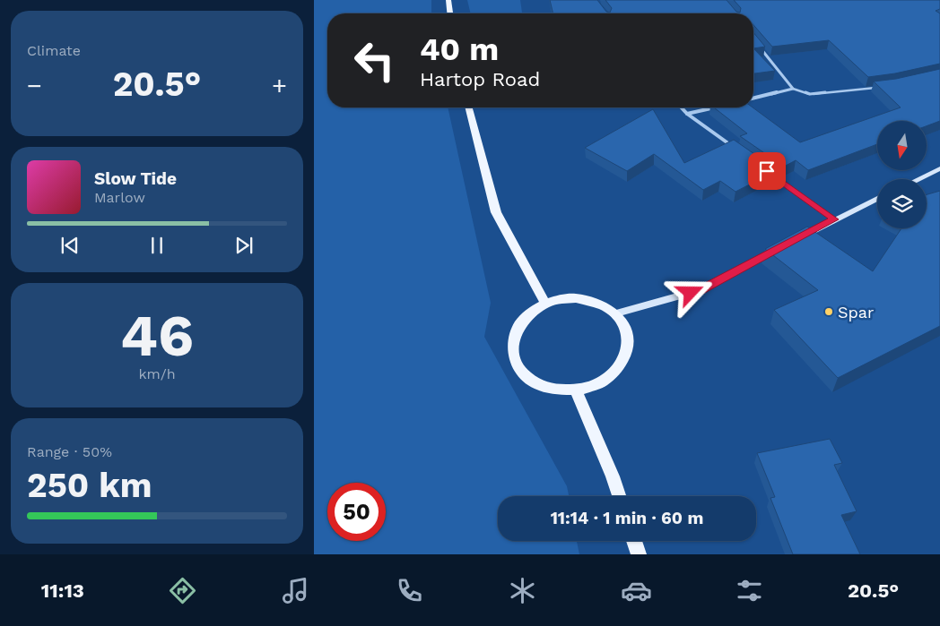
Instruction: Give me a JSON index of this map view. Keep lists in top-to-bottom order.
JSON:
{
  "places": ["Spar"],
  "north": "bottom",
  "page": {
    "tile": [
      "Climate",
      ["46", "km/h"],
      ["Range · 50%", "250 km"]
    ],
    "turn": ["40 m", "Hartop Road"],
    "heat": ["−", "20.5°", "+"],
    "song": ["Slow Tide", "Marlow"],
    "limit": "50",
    "trip": "11:14 · 1 min · 60 m",
    "tabs": ["11:13", "20.5°"]
  }
}
